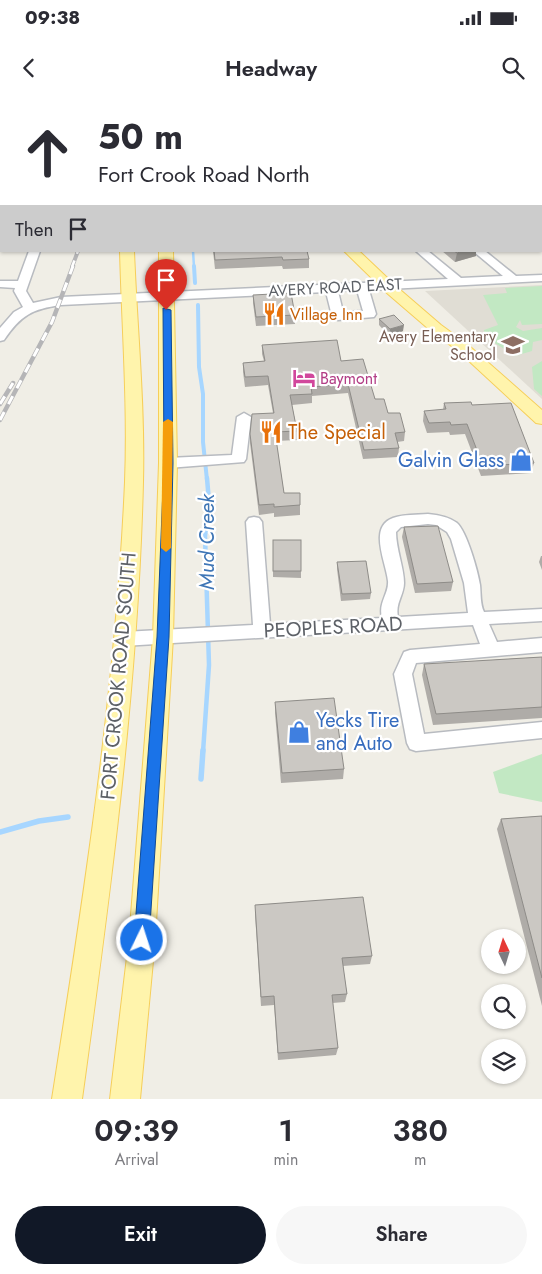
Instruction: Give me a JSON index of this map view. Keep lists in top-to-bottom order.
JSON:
{
  "streets": {
    "main road": ["FORT CROOK ROAD SOUTH"],
    "street": ["AVERY ROAD EAST", "PEOPLES ROAD"]
  },
  "crossings": [
    ["AVERY ROAD EAST", "FORT CROOK ROAD SOUTH"],
    ["PEOPLES ROAD", "FORT CROOK ROAD SOUTH"]
  ],
  "water": ["Mud Creek"],
  "places": {
    "restaurant": ["Village Inn", "The Special"],
    "school or university": ["Avery Elementary School"],
    "hotel": ["Baymont"],
    "shop": ["Galvin Glass", "Yecks Tire and Auto"]
  },
  "north": "top",
  "page": {
    "status": "09:38",
    "header": "Headway",
    "turn": ["50 m", "Fort Crook Road North"],
    "then": "Then",
    "eta": [
      "09:39",
      "Arrival",
      "1",
      "min",
      "380",
      "m"
    ],
    "buttons": ["Exit", "Share"]
  }
}
